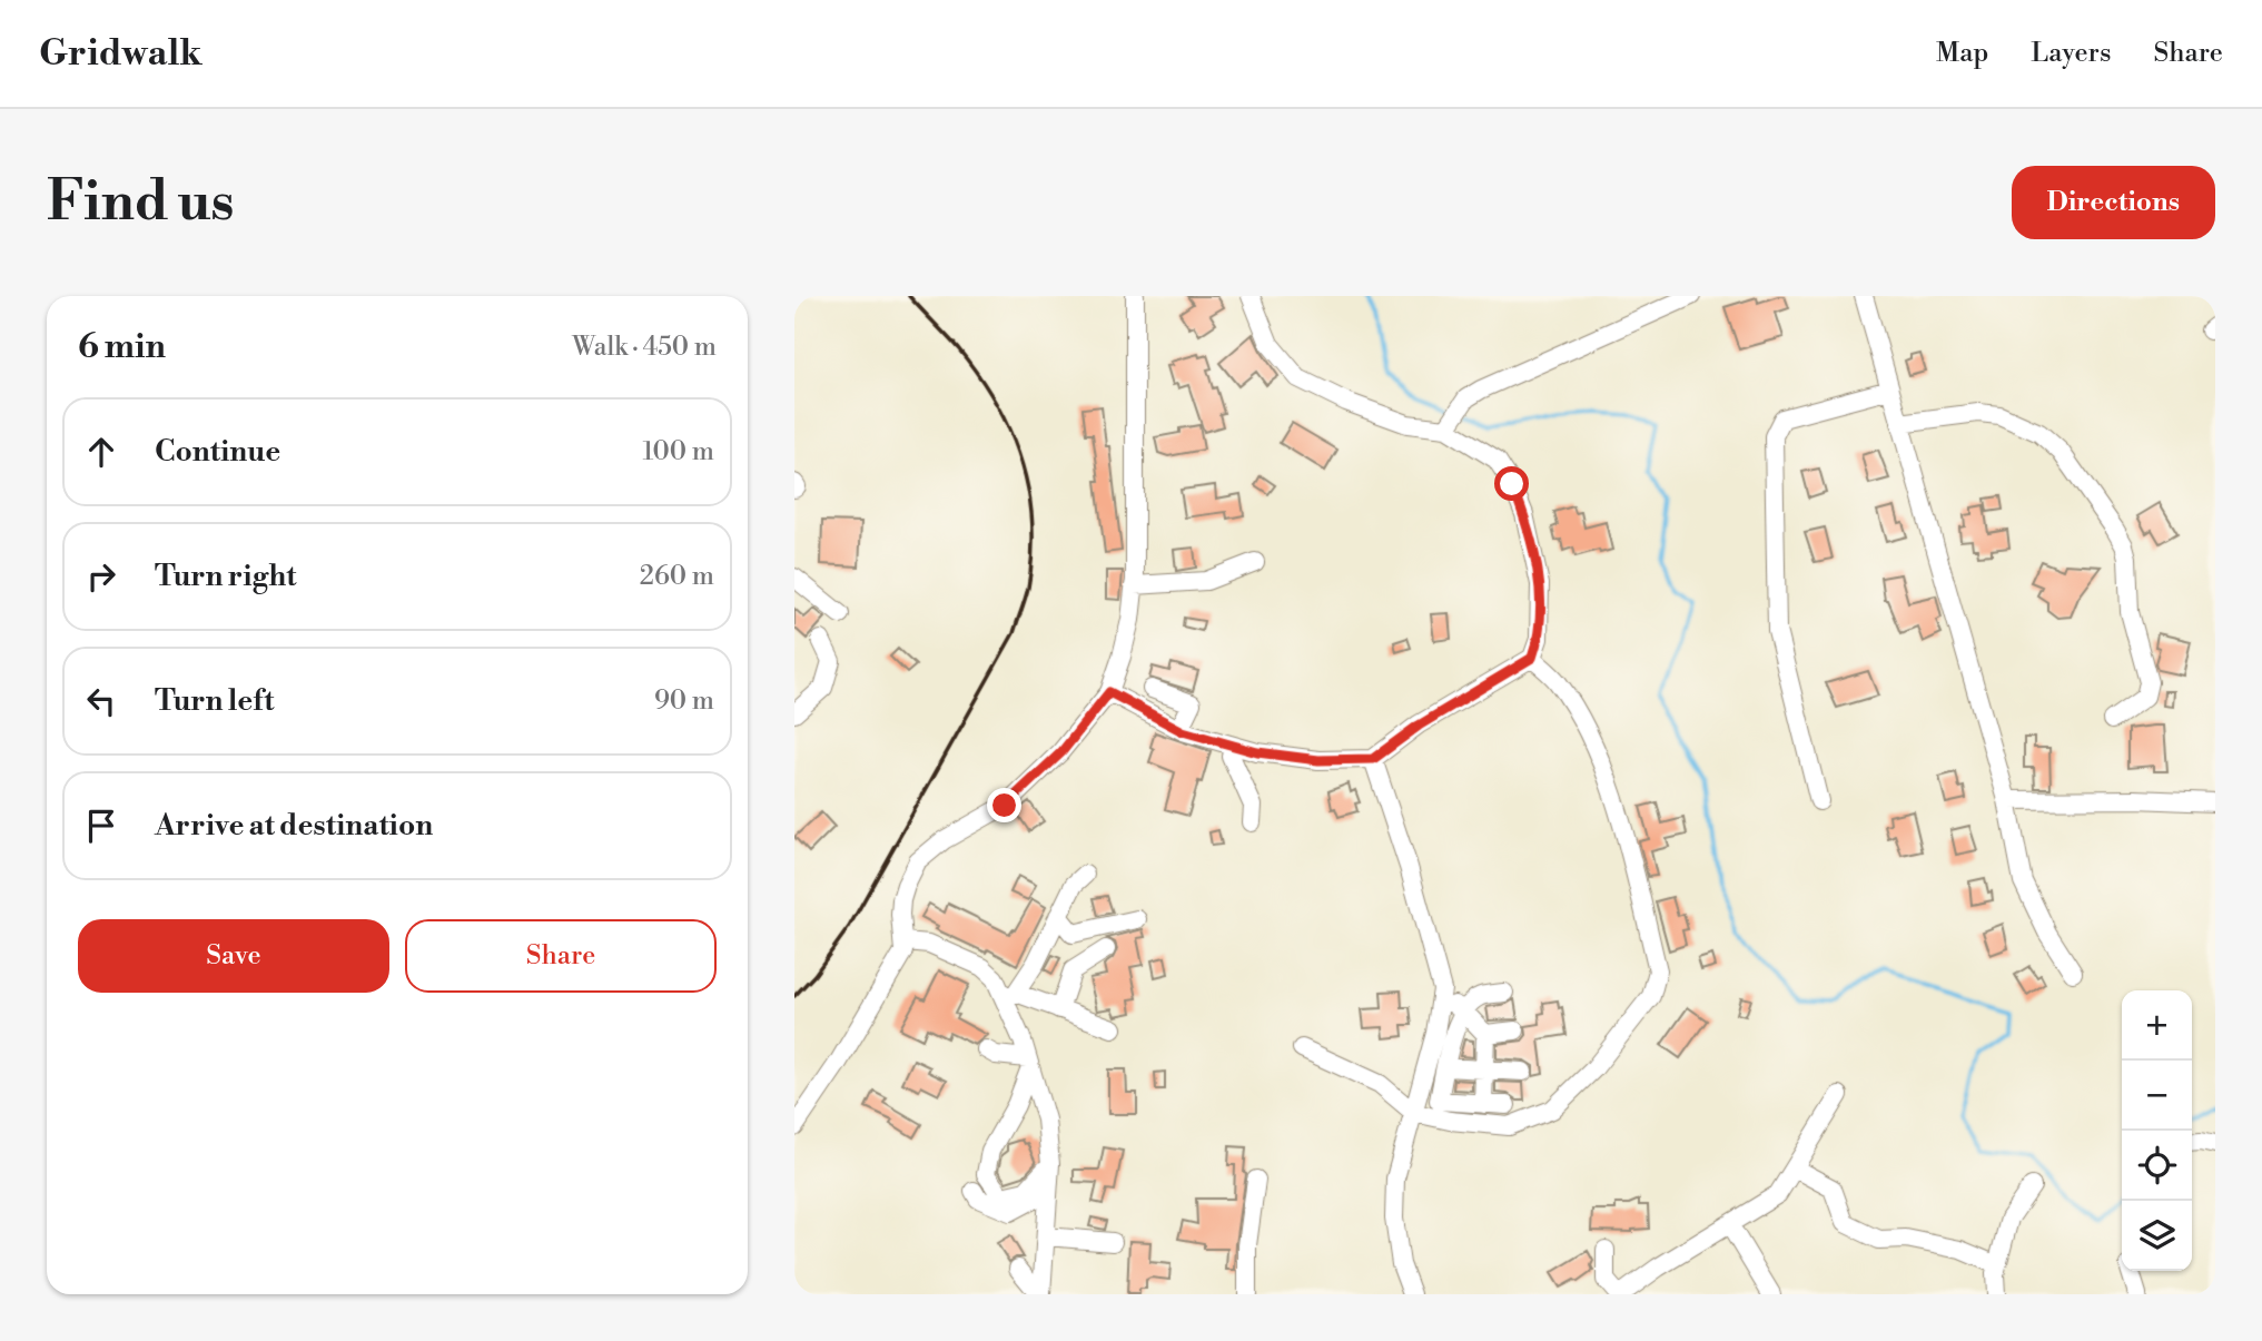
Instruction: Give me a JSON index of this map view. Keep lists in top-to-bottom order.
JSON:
{
  "page": {
    "header": "Gridwalk",
    "nav": ["Map", "Layers", "Share"],
    "buttons": [
      "Directions",
      ["Save", "Share"]
    ],
    "title": "Find us",
    "heading": ["6 min", "Walk · 450 m"],
    "list": [
      ["Continue", "100 m"],
      ["Turn right", "260 m"],
      ["Turn left", "90 m"],
      "Arrive at destination"
    ],
    "map_buttons": ["+", "−"]
  }
}
